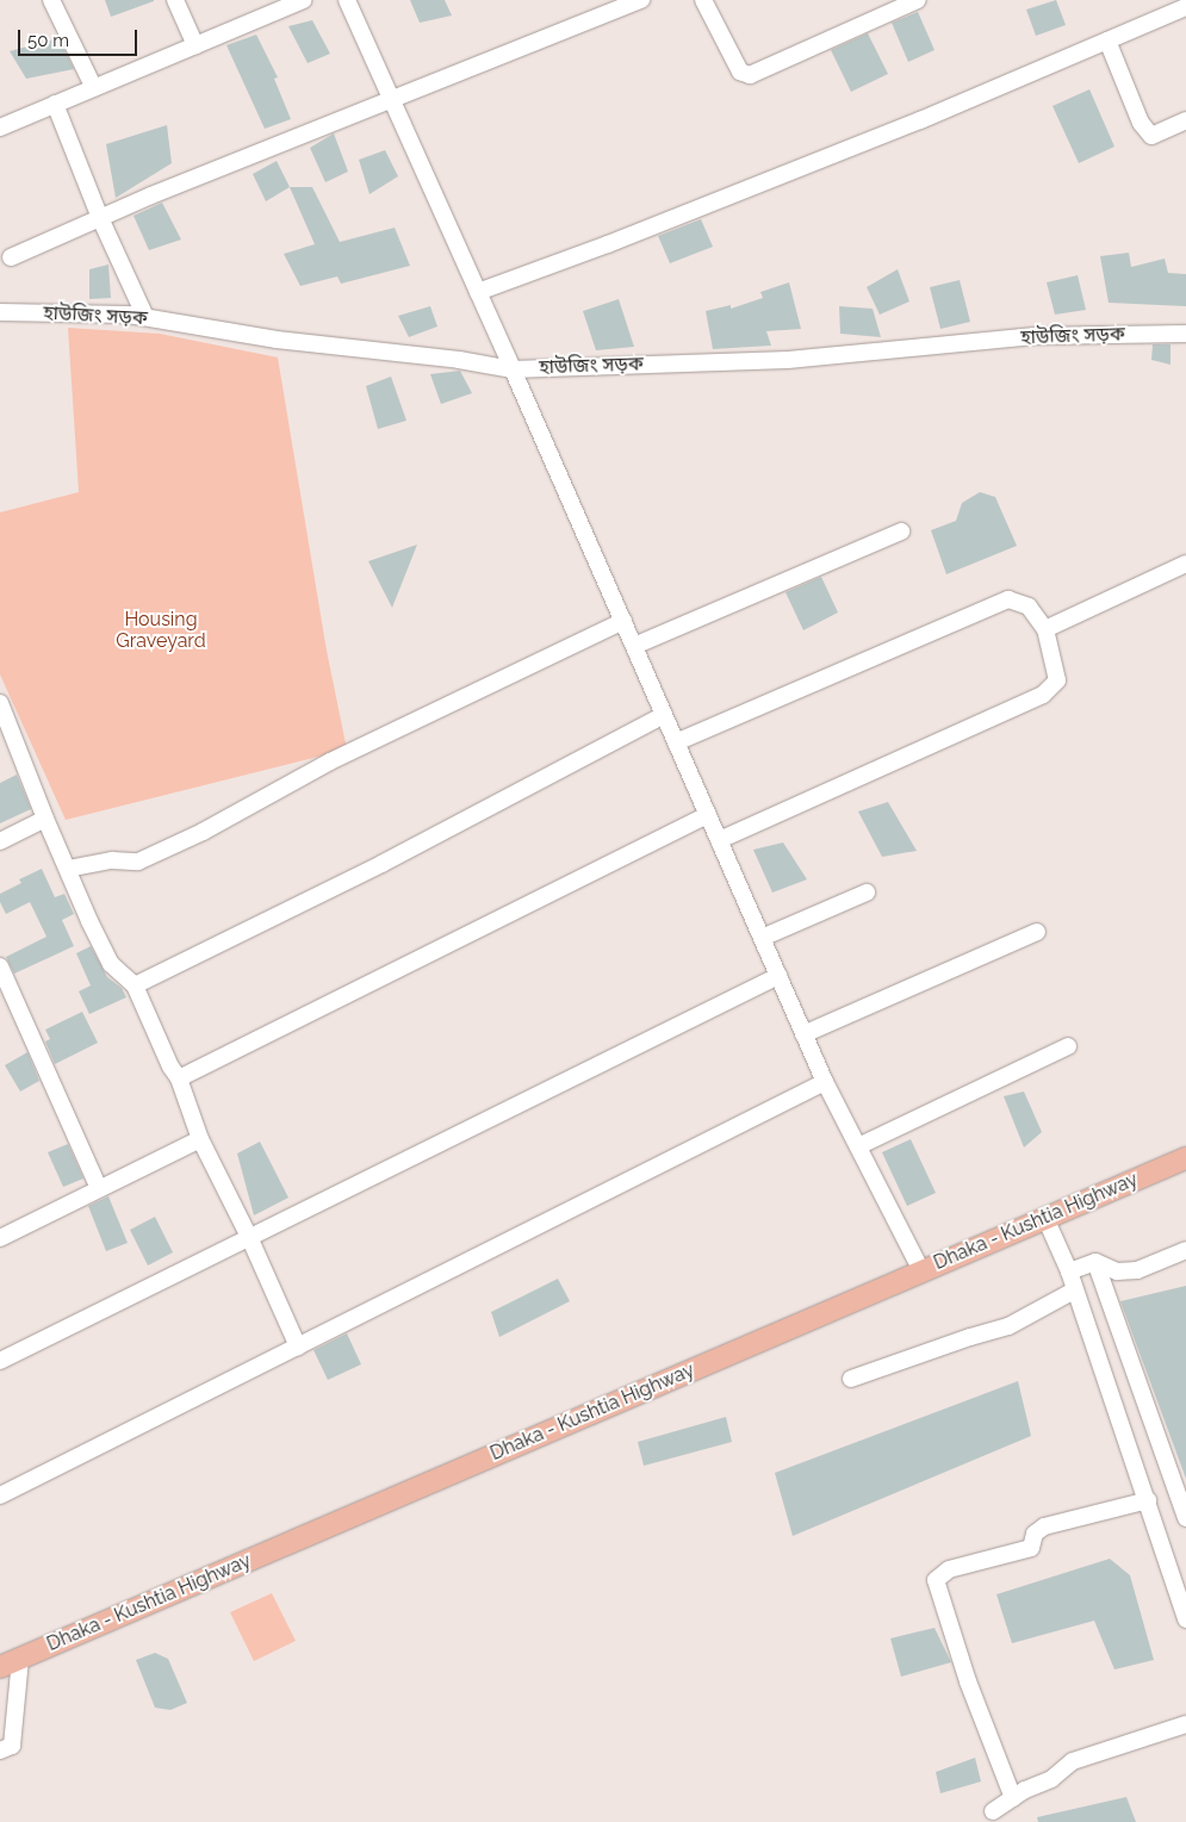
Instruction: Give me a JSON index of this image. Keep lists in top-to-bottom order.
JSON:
{
  "streets": {
    "main road": ["Dhaka - Kushtia Highway"],
    "street": ["হাউজিং সড়ক"]
  },
  "parks": ["Housing Graveyard"],
  "scale_bar": "50 m"
}
